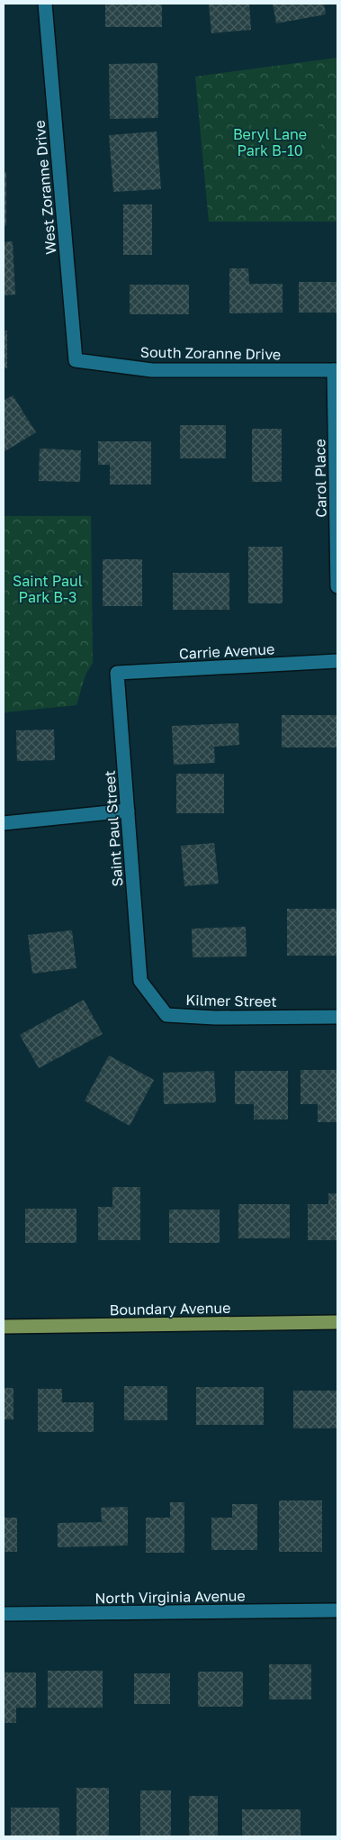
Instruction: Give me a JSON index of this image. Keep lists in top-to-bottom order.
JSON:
{
  "streets": {
    "main road": ["Boundary Avenue"],
    "street": [
      "West Zoranne Drive",
      "South Zoranne Drive",
      "Carol Place",
      "Carrie Avenue",
      "Saint Paul Street",
      "Kilmer Street",
      "North Virginia Avenue"
    ]
  },
  "crossings": [
    ["West Zoranne Drive", "South Zoranne Drive"],
    ["South Zoranne Drive", "Carol Place"],
    ["Carrie Avenue", "Saint Paul Street"],
    ["Saint Paul Street", "Kilmer Street"]
  ],
  "parks": ["Beryl Lane Park B-10", "Saint Paul Park B-3"]
}
